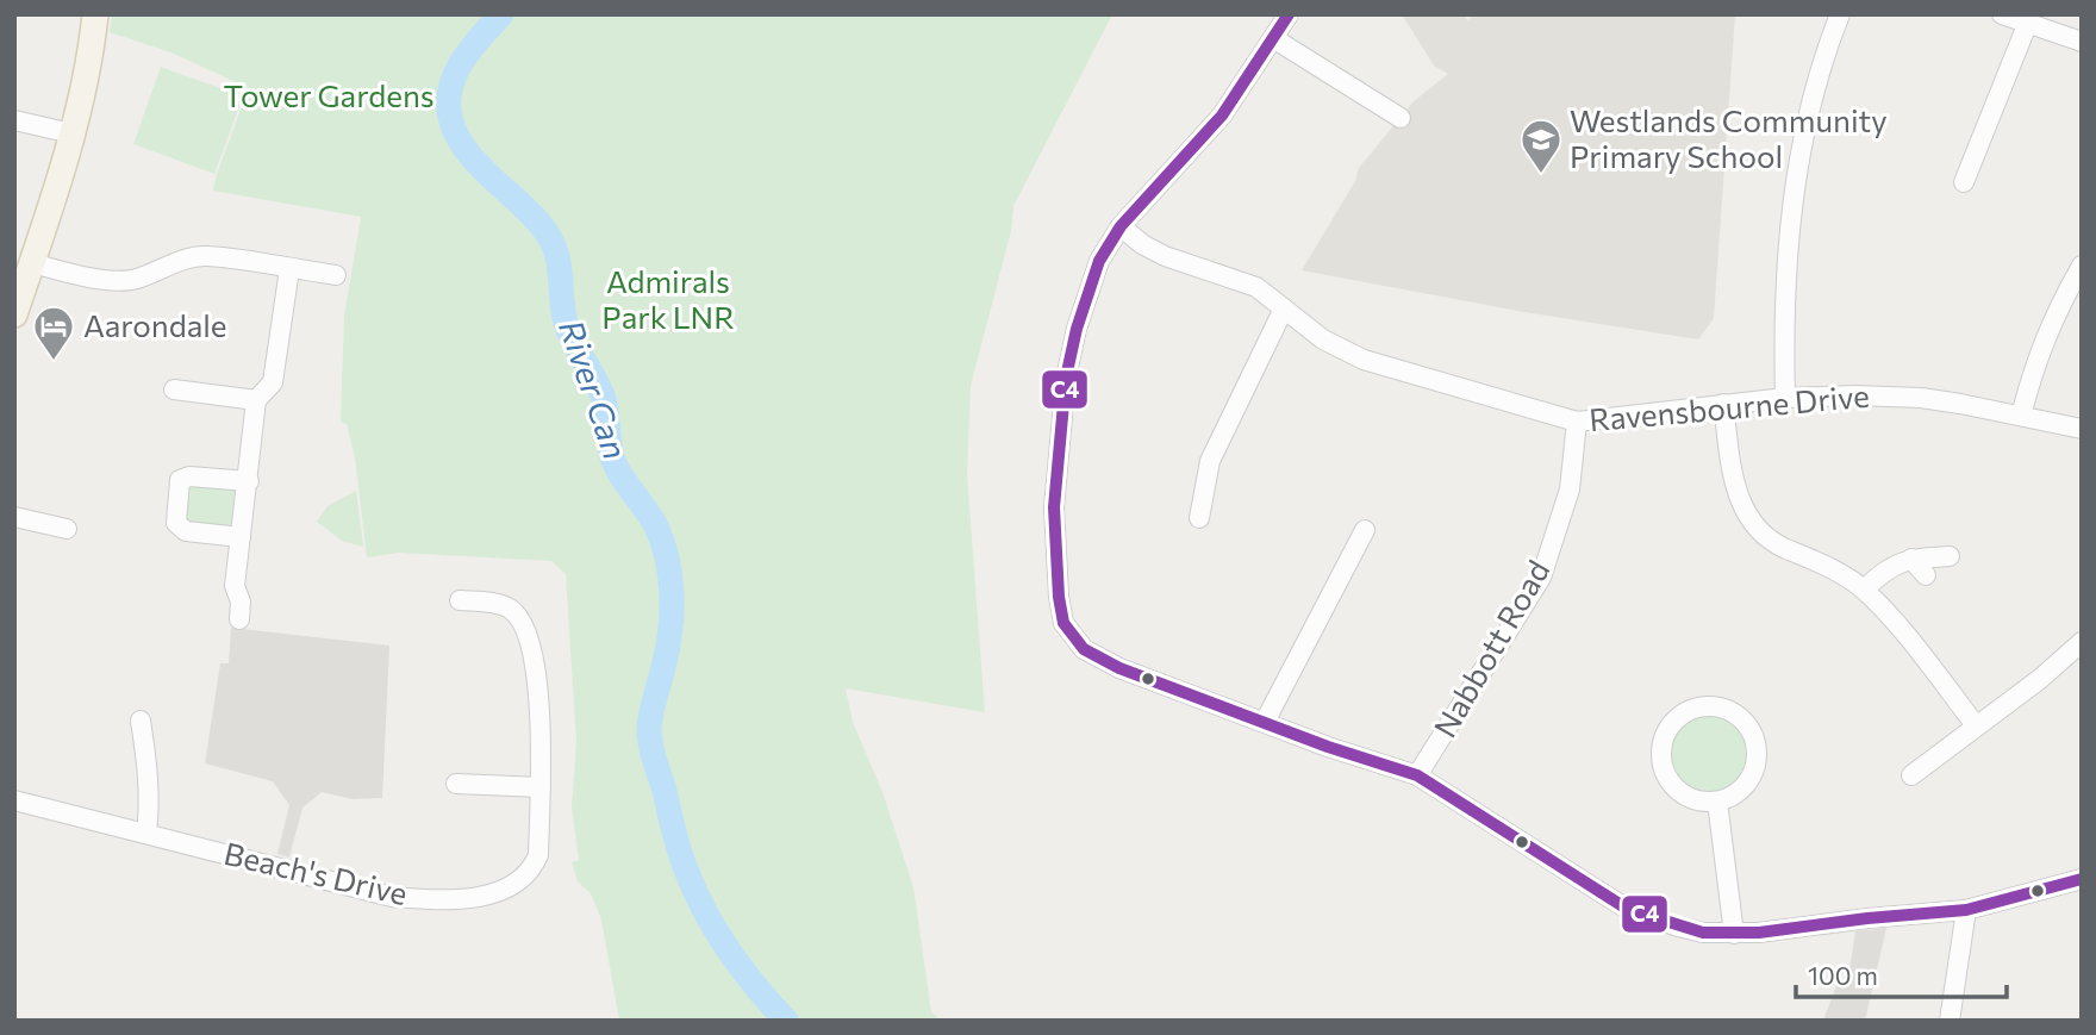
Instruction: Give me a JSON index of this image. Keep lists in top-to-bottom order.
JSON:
{
  "streets": {
    "street": ["Ravensbourne Drive", "Nabbott Road", "Beach's Drive"]
  },
  "crossings": [
    ["Ravensbourne Drive", "Nabbott Road"]
  ],
  "water": ["River Can"],
  "parks": ["Tower Gardens", "Admirals Park LNR"],
  "places": {
    "school or university": ["Westlands Community Primary School"],
    "hotel": ["Aarondale"]
  },
  "lines": ["transit line C4"],
  "scale_bar": "100 m"
}
